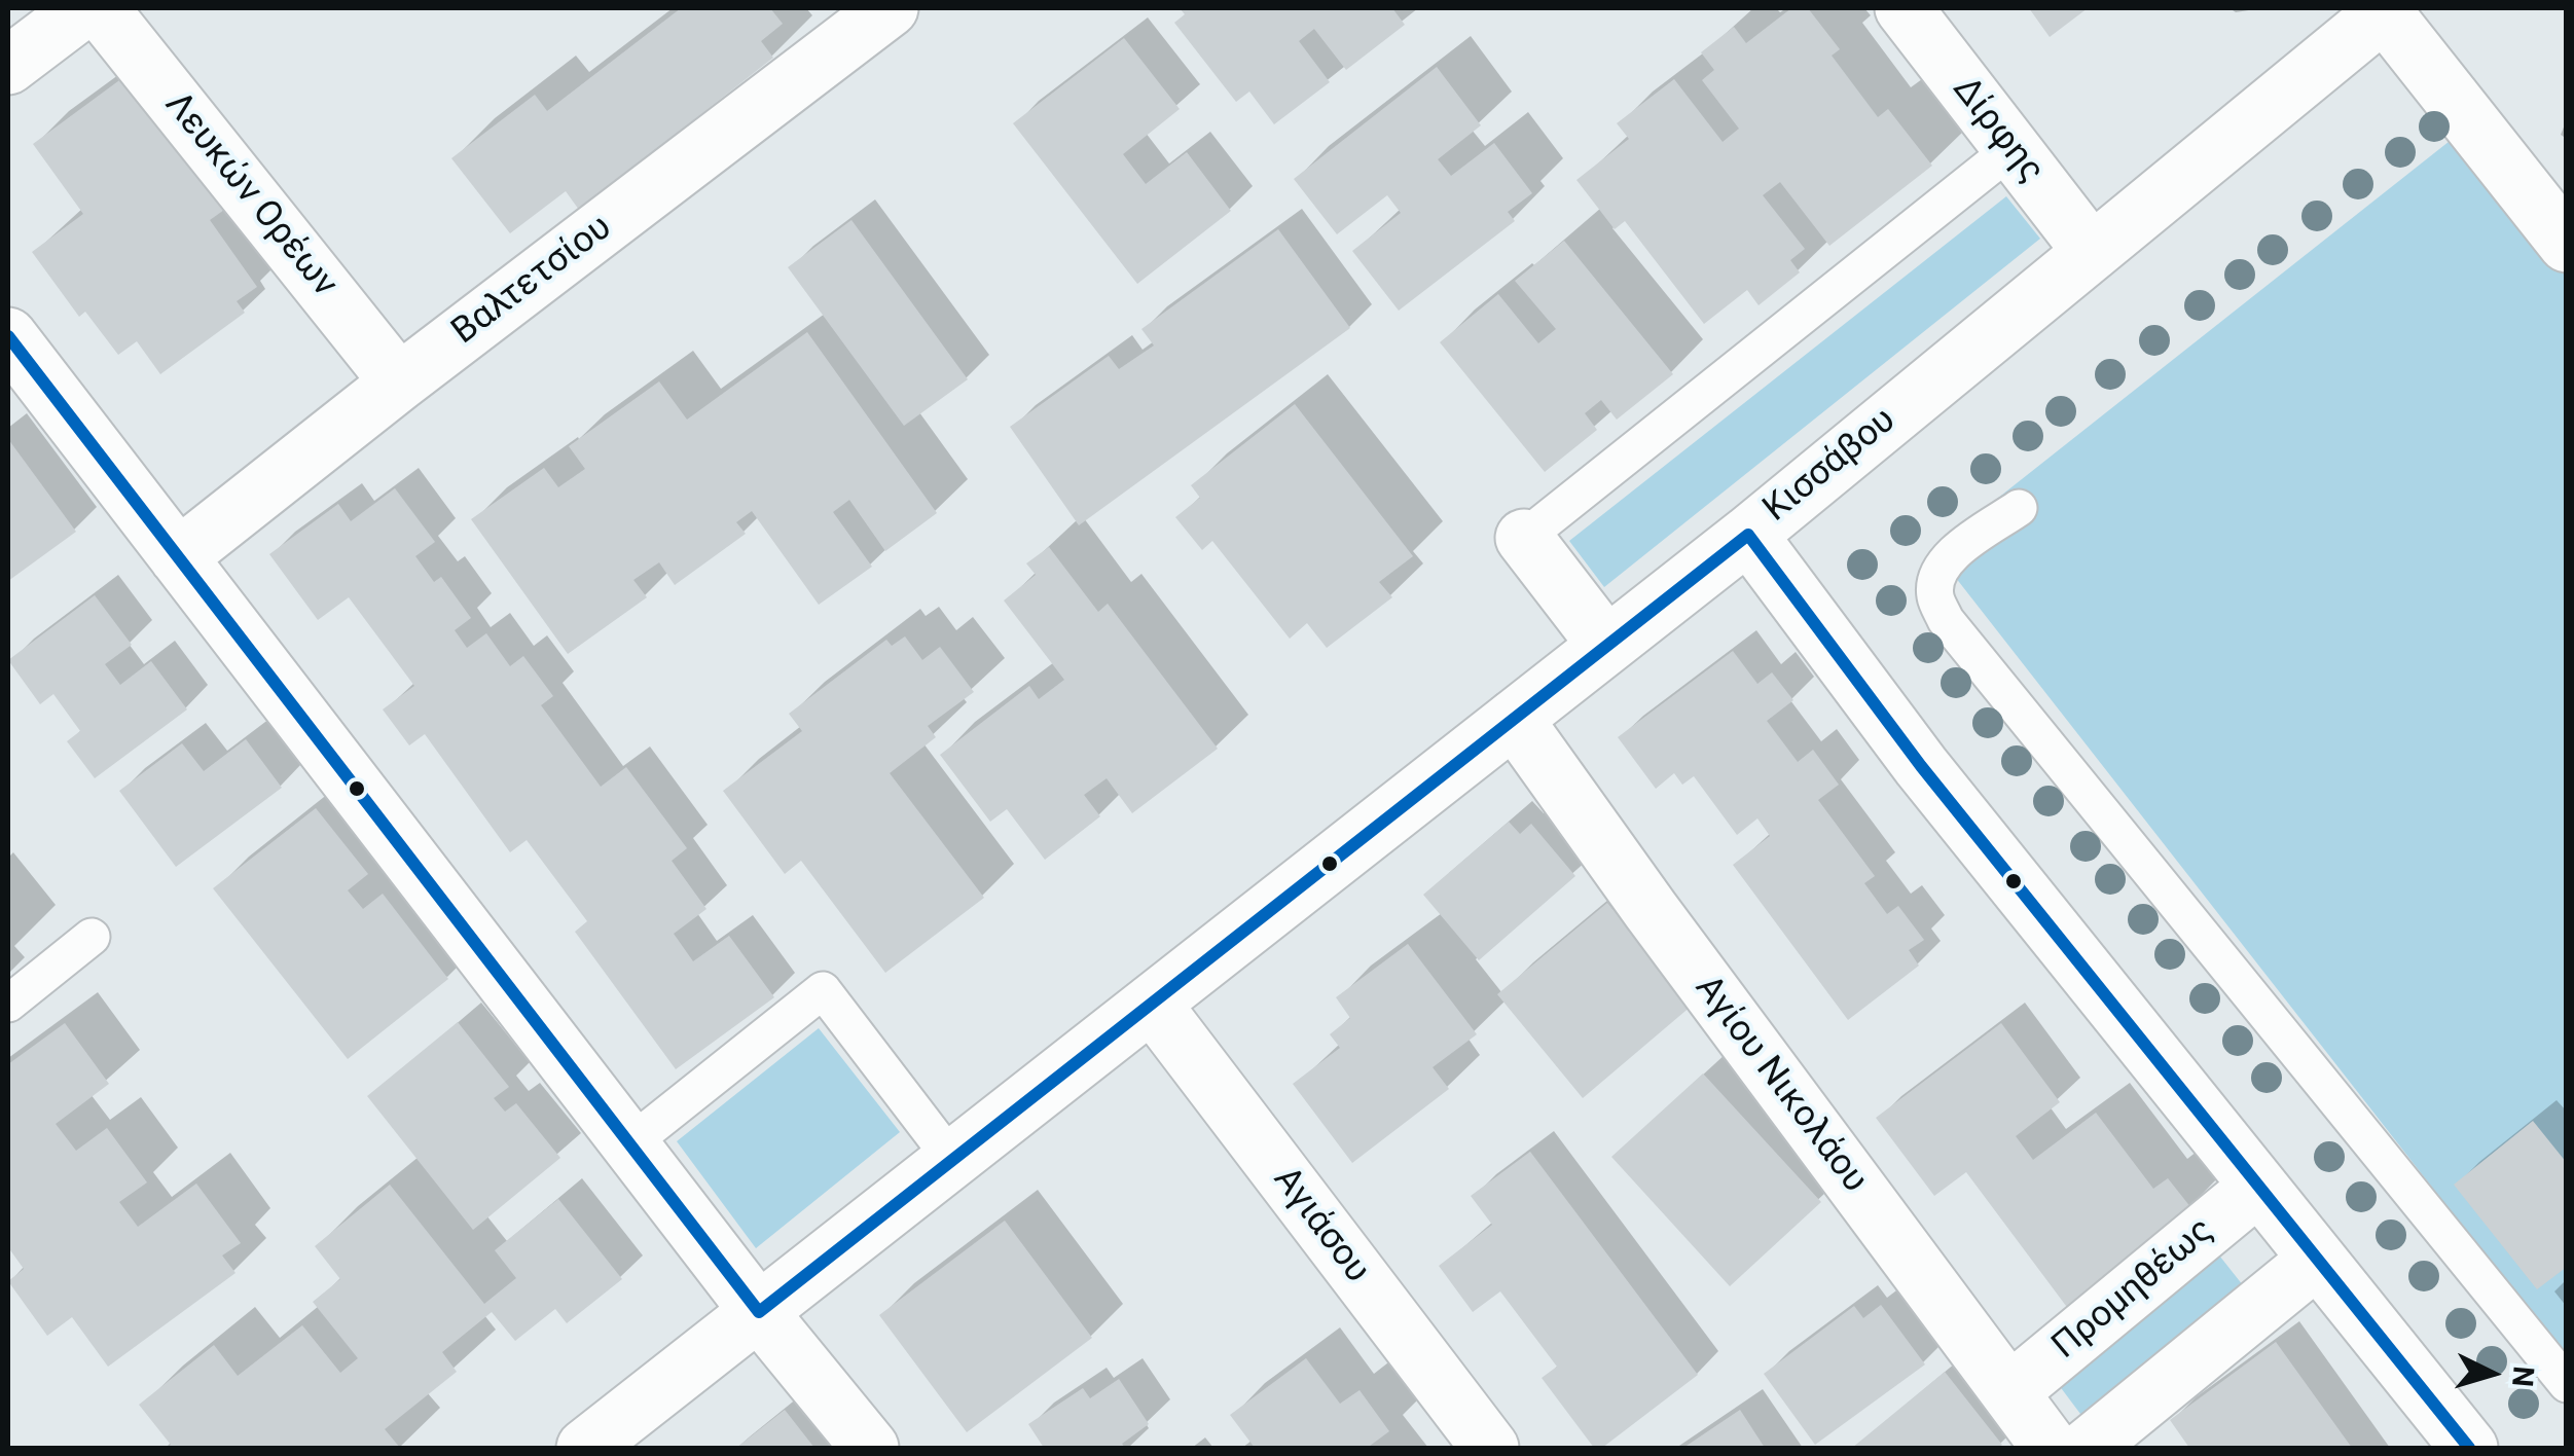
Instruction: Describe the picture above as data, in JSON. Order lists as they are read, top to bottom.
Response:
{
  "streets": {
    "street": [
      "Δίρφης",
      "Λευκών Ορέων",
      "Βαλτετσίου",
      "Κισσάβου",
      "Αγίου Νικολάου",
      "Αγιάσου",
      "Προμηθέως"
    ]
  },
  "crossings": [
    ["Δίρφης", "Κισσάβου"],
    ["Λευκών Ορέων", "Βαλτετσίου"],
    ["Κισσάβου", "Αγίου Νικολάου"],
    ["Κισσάβου", "Αγιάσου"],
    ["Αγίου Νικολάου", "Προμηθέως"]
  ],
  "north": "right"
}
